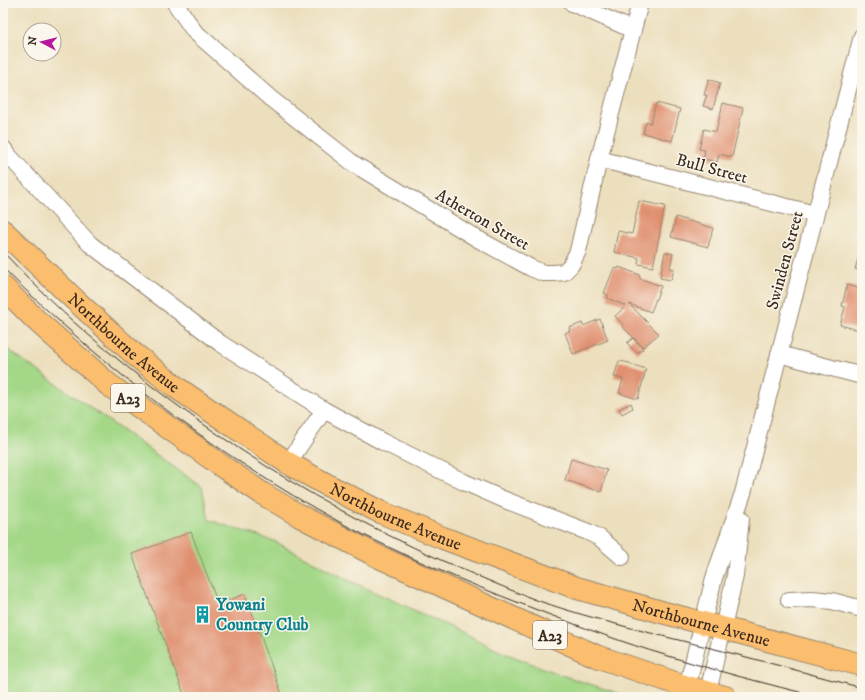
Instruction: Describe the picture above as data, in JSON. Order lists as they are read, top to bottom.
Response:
{
  "streets": {
    "highway": ["Northbourne Avenue", "A23"],
    "street": ["Bull Street", "Atherton Street", "Swinden Street"]
  },
  "crossings": [
    ["Bull Street", "Atherton Street"],
    ["Bull Street", "Swinden Street"],
    ["Swinden Street", "Northbourne Avenue"],
    ["Swinden Street", "A23"]
  ],
  "places": {
    "building": ["Yowani Country Club"]
  },
  "north": "left"
}
